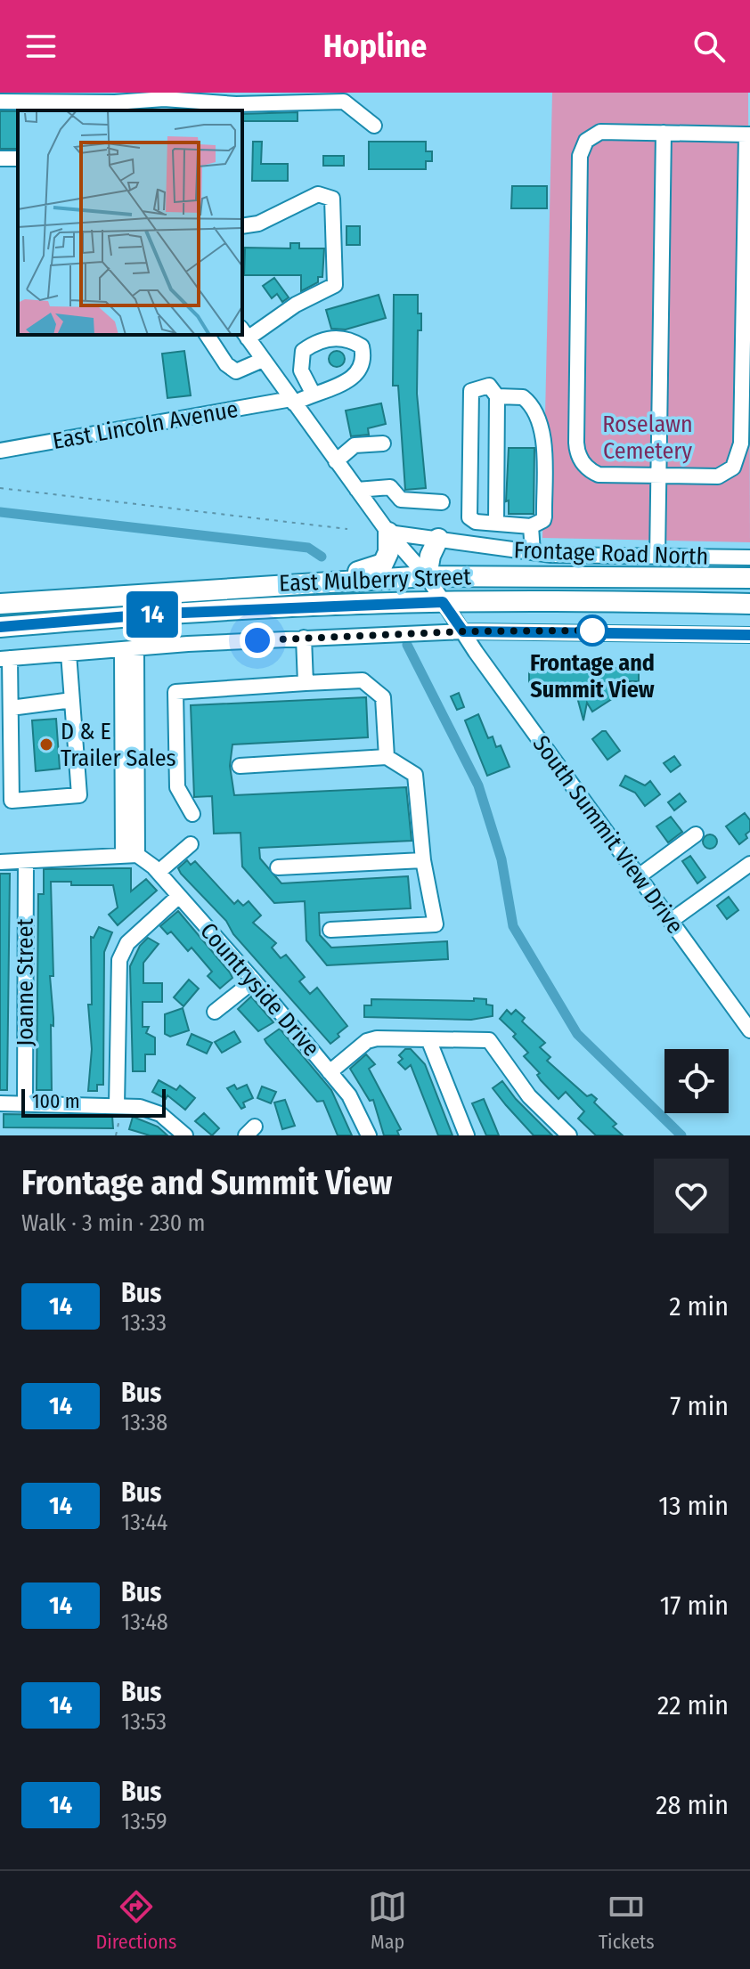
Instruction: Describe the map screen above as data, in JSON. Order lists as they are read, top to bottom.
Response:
{
  "streets": {
    "highway": ["East Mulberry Street"],
    "street": [
      "East Lincoln Avenue",
      "Frontage Road North",
      "South Summit View Drive",
      "Joanne Street",
      "Countryside Drive"
    ]
  },
  "crossings": [
    ["East Lincoln Avenue", "South Summit View Drive"],
    ["Frontage Road North", "South Summit View Drive"],
    ["East Mulberry Street", "South Summit View Drive"]
  ],
  "parks": ["Roselawn Cemetery"],
  "places": ["Frontage and Summit View", "D & E Trailer Sales"],
  "lines": ["bus line 14"],
  "scale_bar": "100 m",
  "page": {
    "header": "Hopline",
    "on_map": "14",
    "scale": "100 m",
    "heading": ["Frontage and Summit View", "Walk · 3 min · 230 m"],
    "list": [
      {
        "mark": "14",
        "name": "Bus",
        "note": "13:33",
        "value": "2 min"
      },
      {
        "mark": "14",
        "name": "Bus",
        "note": "13:38",
        "value": "7 min"
      },
      {
        "mark": "14",
        "name": "Bus",
        "note": "13:44",
        "value": "13 min"
      },
      {
        "mark": "14",
        "name": "Bus",
        "note": "13:48",
        "value": "17 min"
      },
      {
        "mark": "14",
        "name": "Bus",
        "note": "13:53",
        "value": "22 min"
      },
      {
        "mark": "14",
        "name": "Bus",
        "note": "13:59",
        "value": "28 min"
      }
    ],
    "tabs": ["Directions", "Map", "Tickets"]
  }
}
